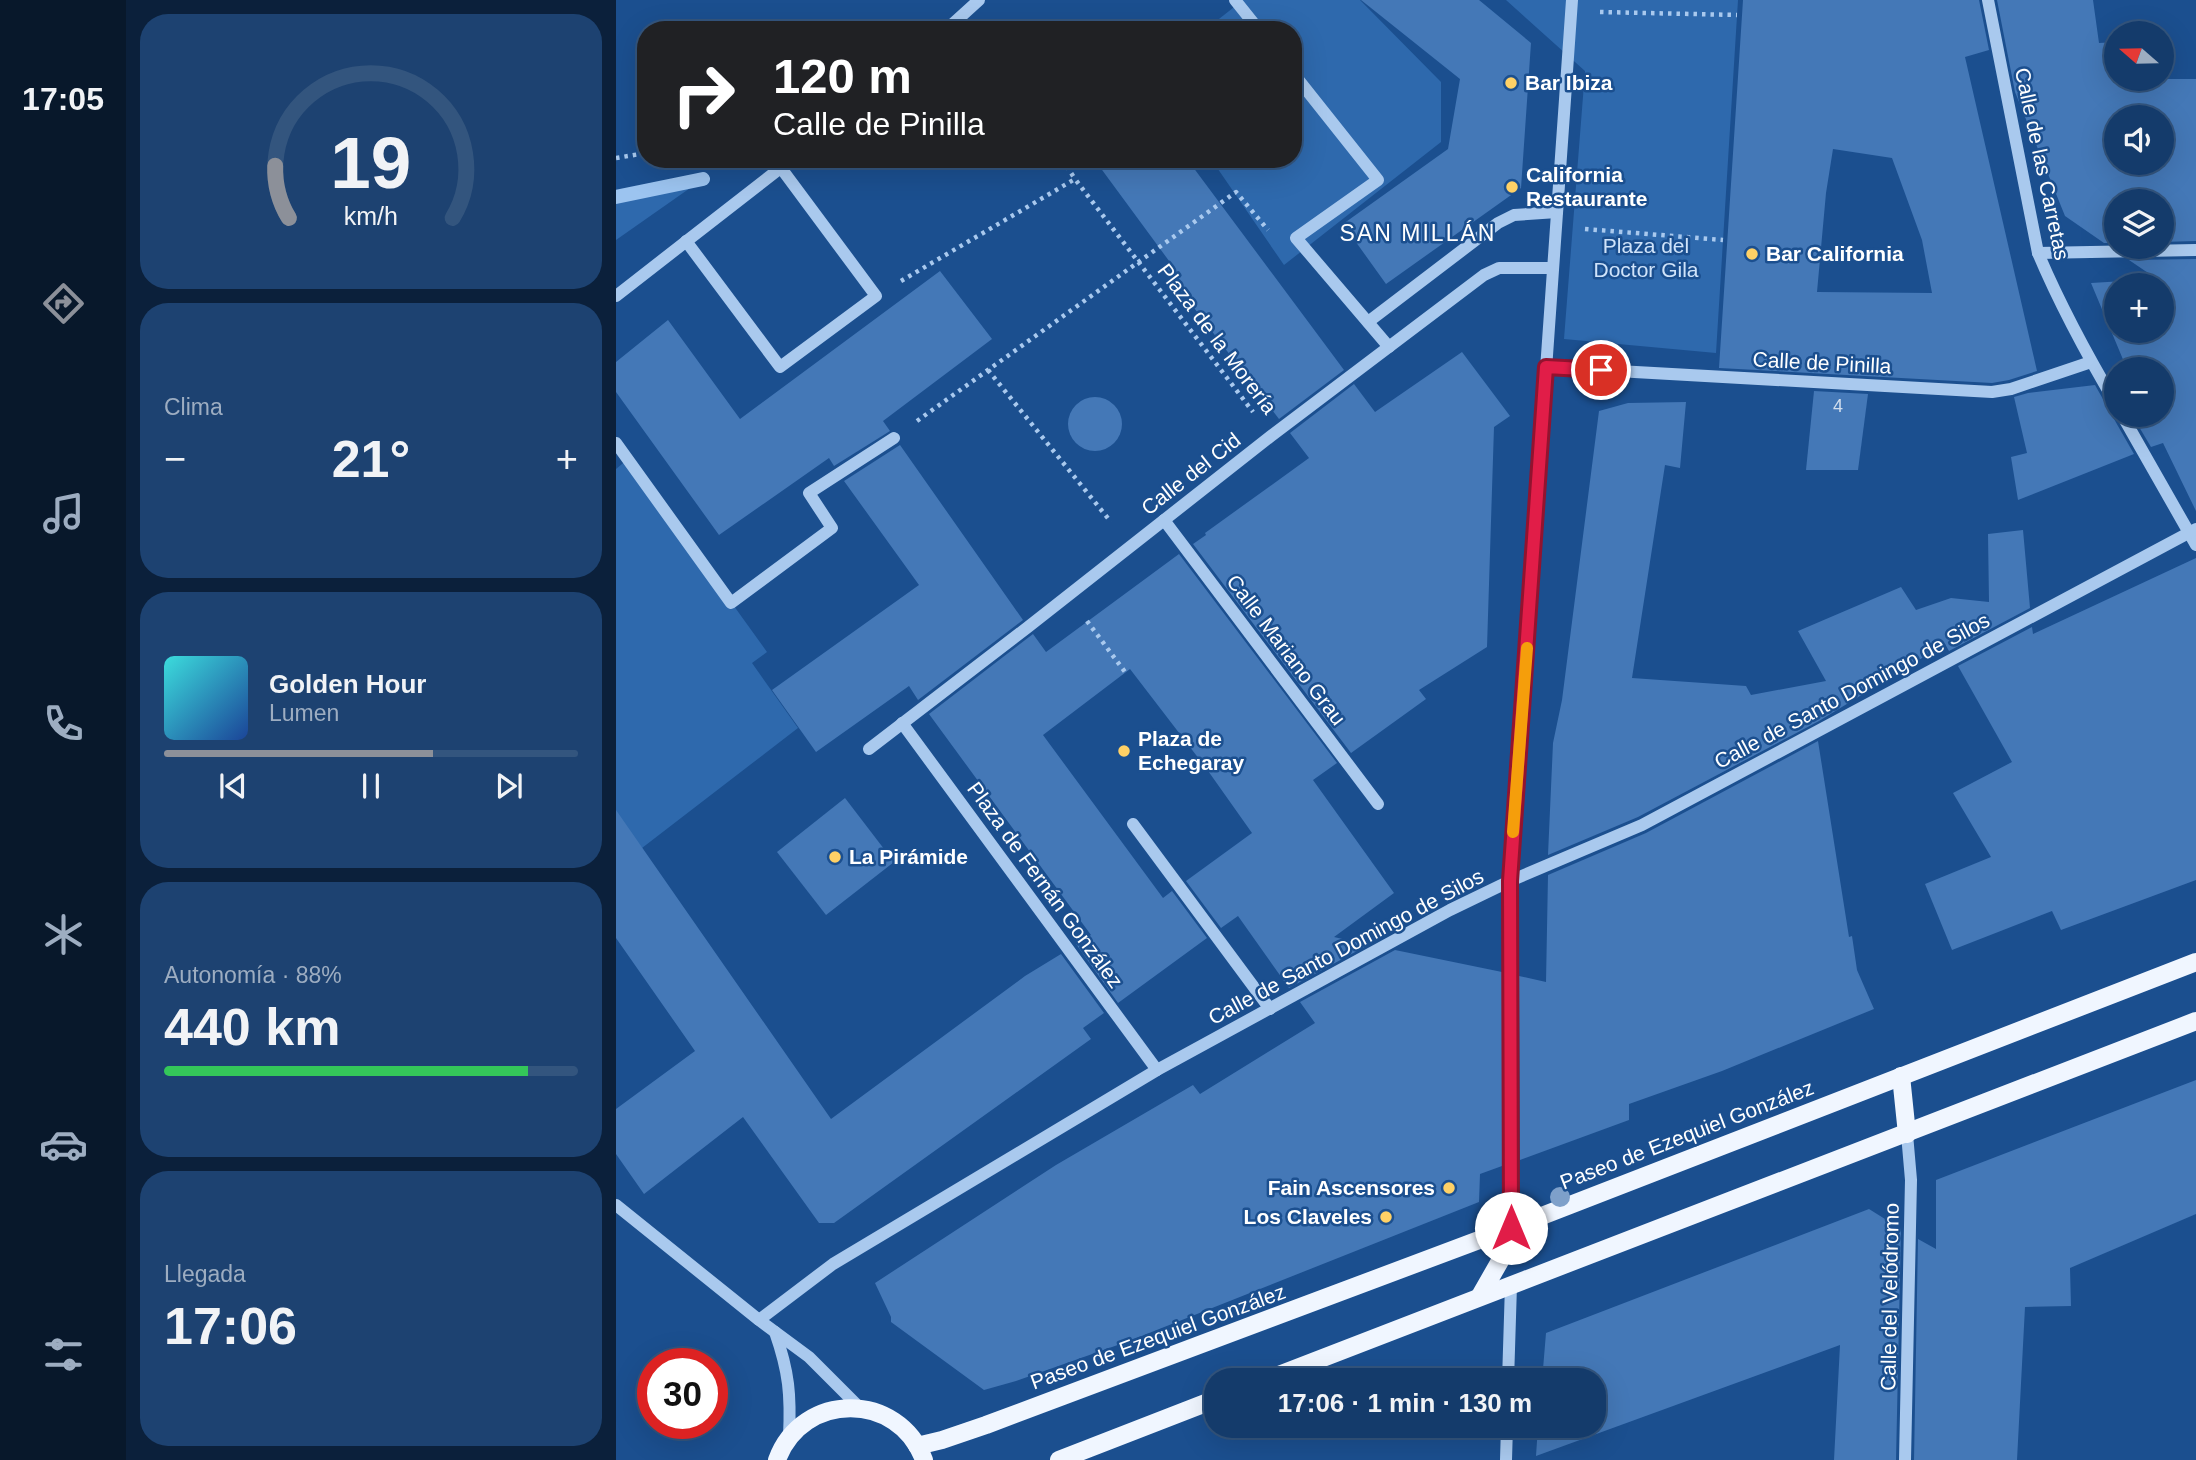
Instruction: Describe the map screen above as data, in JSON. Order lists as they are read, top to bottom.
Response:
{
  "streets": {
    "main road": ["Paseo de Ezequiel González"],
    "street": [
      "Calle de las Carretas",
      "Calle de Pinilla",
      "Calle del Cid",
      "Calle Mariano Grau",
      "Calle de Santo Domingo de Silos",
      "Plaza de Fernán González",
      "Calle del Velódromo"
    ],
    "path": ["Plaza de la Morería"]
  },
  "crossings": [
    ["Calle de las Carretas", "Calle de Pinilla"],
    ["Plaza de la Morería", "Calle del Cid"],
    ["Calle del Cid", "Calle Mariano Grau"],
    ["Calle del Cid", "Plaza de Fernán González"],
    ["Calle de Santo Domingo de Silos", "Plaza de Fernán González"]
  ],
  "districts": ["SAN MILLÁN"],
  "parks": ["Plaza del Doctor Gila"],
  "places": [
    "Bar Ibiza",
    "California Restaurante",
    "Bar California",
    "Plaza de Echegaray",
    "La Pirámide",
    "Fain Ascensores",
    "Los Claveles"
  ],
  "house_numbers": ["4"],
  "north": "left",
  "page": {
    "tabs": "17:05",
    "map_buttons": ["+", "−"],
    "turn": ["120 m", "Calle de Pinilla"],
    "tile": [
      "Clima",
      ["Autonomía · 88%", "440 km"],
      ["Llegada", "17:06"]
    ],
    "heat": ["−", "21°", "+"],
    "song": ["Golden Hour", "Lumen"],
    "limit": "30",
    "trip": "17:06 · 1 min · 130 m",
    "gauge": ["19", "km/h"]
  }
}
